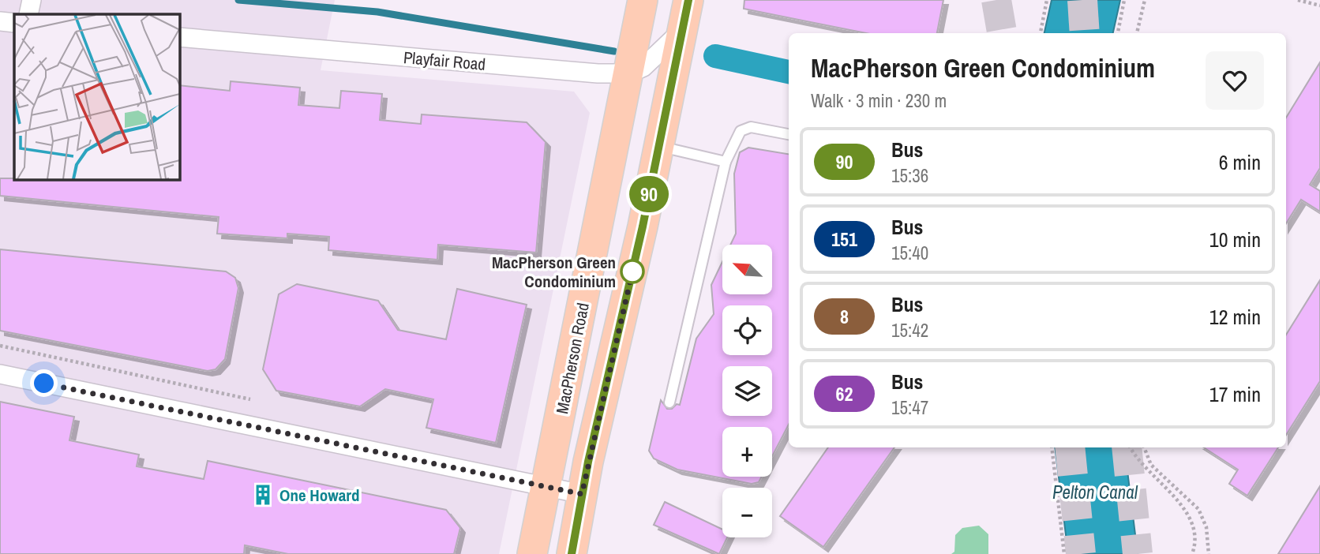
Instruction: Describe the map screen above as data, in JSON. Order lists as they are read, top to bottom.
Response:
{
  "streets": {
    "main road": ["MacPherson Road"],
    "street": ["Playfair Road"]
  },
  "crossings": [
    ["Playfair Road", "MacPherson Road"]
  ],
  "water": ["Pelton Canal"],
  "places": {
    "other": ["MacPherson Green Condominium"],
    "building": ["One Howard"]
  },
  "lines": ["bus line 90"],
  "north": "top left",
  "page": {
    "on_map": "90",
    "heading": ["MacPherson Green Condominium", "Walk · 3 min · 230 m"],
    "list": [
      {
        "mark": "90",
        "name": "Bus",
        "note": "15:36",
        "value": "6 min"
      },
      {
        "mark": "151",
        "name": "Bus",
        "note": "15:40",
        "value": "10 min"
      },
      {
        "mark": "8",
        "name": "Bus",
        "note": "15:42",
        "value": "12 min"
      },
      {
        "mark": "62",
        "name": "Bus",
        "note": "15:47",
        "value": "17 min"
      }
    ],
    "map_buttons": ["+", "−"]
  }
}
